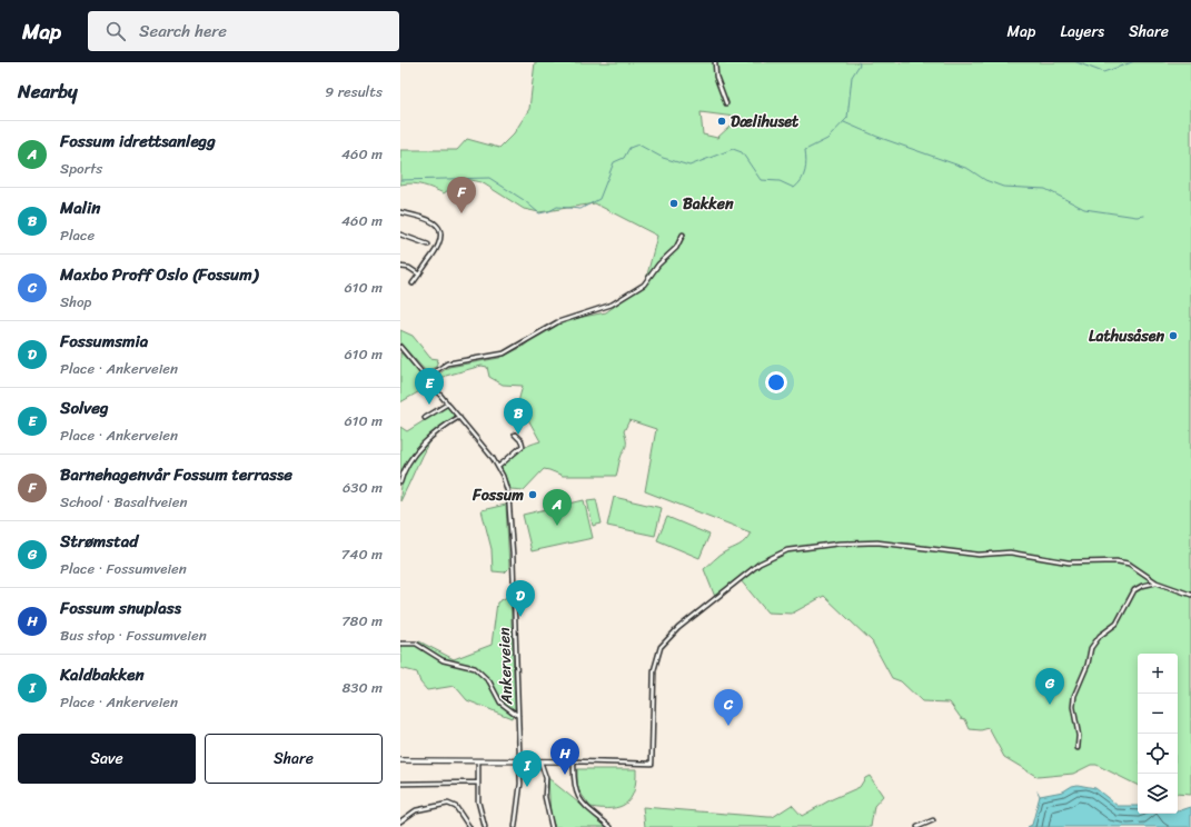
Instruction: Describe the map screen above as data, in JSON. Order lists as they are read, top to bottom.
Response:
{
  "streets": {
    "street": ["Ankerveien"]
  },
  "places": [
    "Dælihuset",
    "Bakken",
    "Lathusåsen",
    "Fossum"
  ],
  "page": {
    "header": "Map",
    "search": "Search here",
    "nav": ["Map", "Layers", "Share"],
    "heading": ["Nearby", "9 results"],
    "list": [
      {
        "mark": "A",
        "name": "Fossum idrettsanlegg",
        "note": "Sports",
        "value": "460 m"
      },
      {
        "mark": "B",
        "name": "Malin",
        "note": "Place",
        "value": "460 m"
      },
      {
        "mark": "C",
        "name": "Maxbo Proff Oslo (Fossum)",
        "note": "Shop",
        "value": "610 m"
      },
      {
        "mark": "D",
        "name": "Fossumsmia",
        "note": "Place · Ankerveien",
        "value": "610 m"
      },
      {
        "mark": "E",
        "name": "Solveg",
        "note": "Place · Ankerveien",
        "value": "610 m"
      },
      {
        "mark": "F",
        "name": "Barnehagenvår Fossum terrasse",
        "note": "School · Basaltveien",
        "value": "630 m"
      },
      {
        "mark": "G",
        "name": "Strømstad",
        "note": "Place · Fossumveien",
        "value": "740 m"
      },
      {
        "mark": "H",
        "name": "Fossum snuplass",
        "note": "Bus stop · Fossumveien",
        "value": "780 m"
      },
      {
        "mark": "I",
        "name": "Kaldbakken",
        "note": "Place · Ankerveien",
        "value": "830 m"
      }
    ],
    "pins": [
      "F",
      "E",
      "B",
      "A",
      "D",
      "G",
      "C",
      "H",
      "I"
    ],
    "map_buttons": ["+", "−"],
    "buttons": ["Save", "Share"]
  }
}
